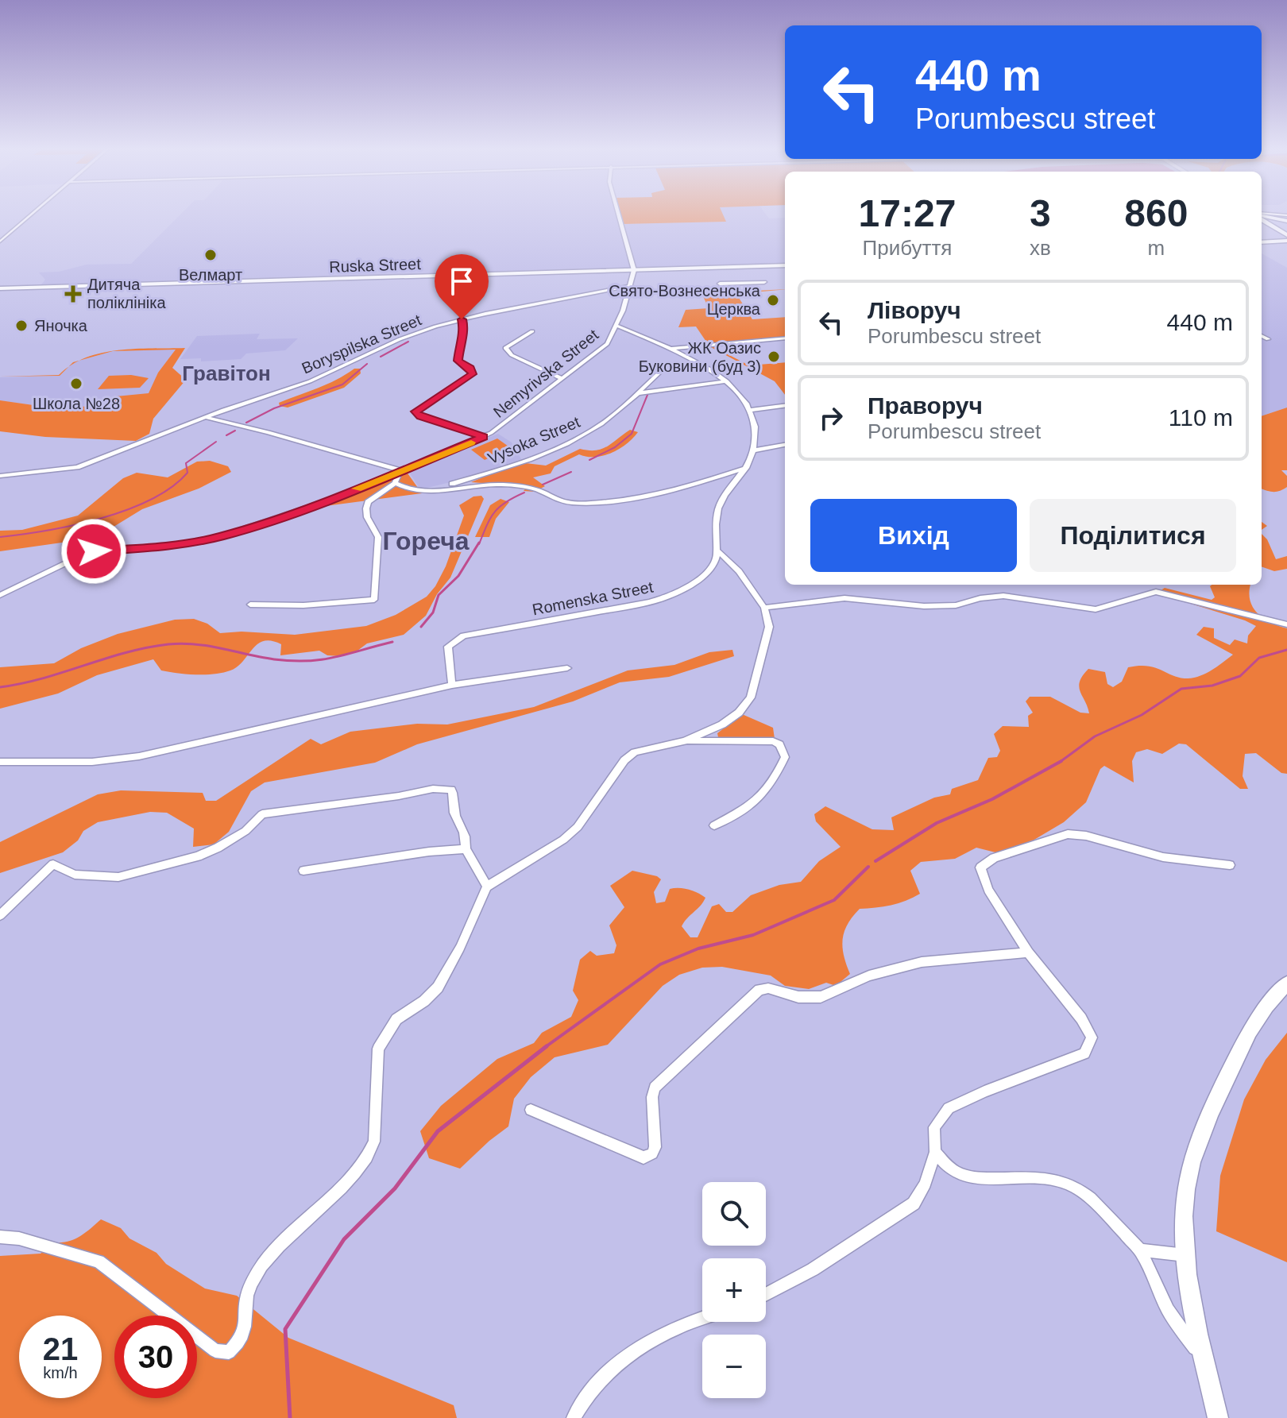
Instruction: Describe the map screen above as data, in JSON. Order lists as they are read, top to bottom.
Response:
{
  "streets": {
    "main road": ["Ruska Street"],
    "street": [
      "Boryspilska Street",
      "Nemyrivska Street",
      "Vysoka Street",
      "Romenska Street"
    ]
  },
  "crossings": [
    ["Ruska Street", "Nemyrivska Street"],
    ["Boryspilska Street", "Nemyrivska Street"]
  ],
  "districts": ["Гравітон", "Гореча"],
  "places": {
    "other": [
      "Велмарт",
      "Свято-Вознесенська Церква",
      "Яночка",
      "ЖК Оазис Буковини (буд 3)",
      "Школа №28"
    ],
    "health": ["Дитяча поліклініка"]
  },
  "page": {
    "turn": ["440 m", "Porumbescu street"],
    "eta": [
      "17:27",
      "Прибуття",
      "3",
      "хв",
      "860",
      "m"
    ],
    "list": [
      {
        "name": "Ліворуч",
        "note": "Porumbescu street",
        "value": "440 m"
      },
      {
        "name": "Праворуч",
        "note": "Porumbescu street",
        "value": "110 m"
      }
    ],
    "buttons": ["Вихід", "Поділитися"],
    "map_buttons": ["+", "−"],
    "speed": "21 km/h",
    "limit": "30"
  }
}
